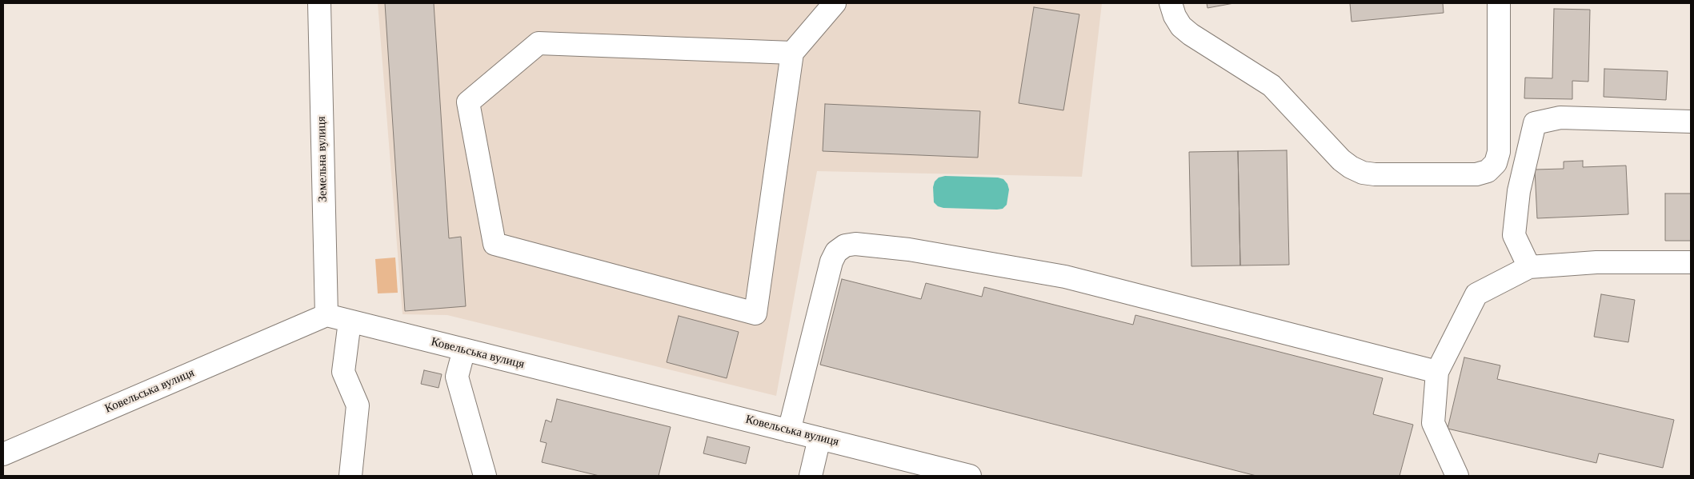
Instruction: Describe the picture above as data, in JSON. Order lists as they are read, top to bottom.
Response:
{
  "streets": {
    "street": ["Земельна вулиця", "Ковельська вулиця"]
  },
  "crossings": [
    ["Земельна вулиця", "Ковельська вулиця"]
  ]
}
